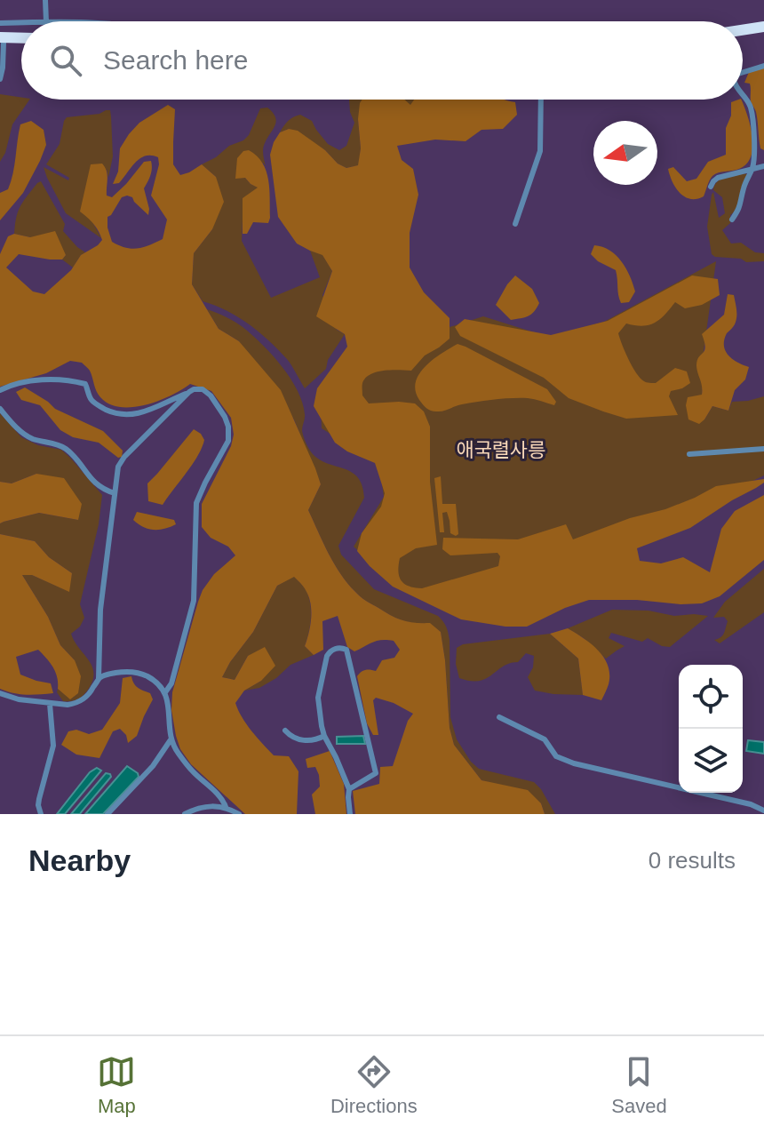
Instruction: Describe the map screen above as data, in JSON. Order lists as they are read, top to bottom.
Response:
{
  "parks": ["애국렬사릉"],
  "north": "left",
  "page": {
    "search": "Search here",
    "heading": ["Nearby", "0 results"],
    "nav": ["Map", "Directions", "Saved"]
  }
}
